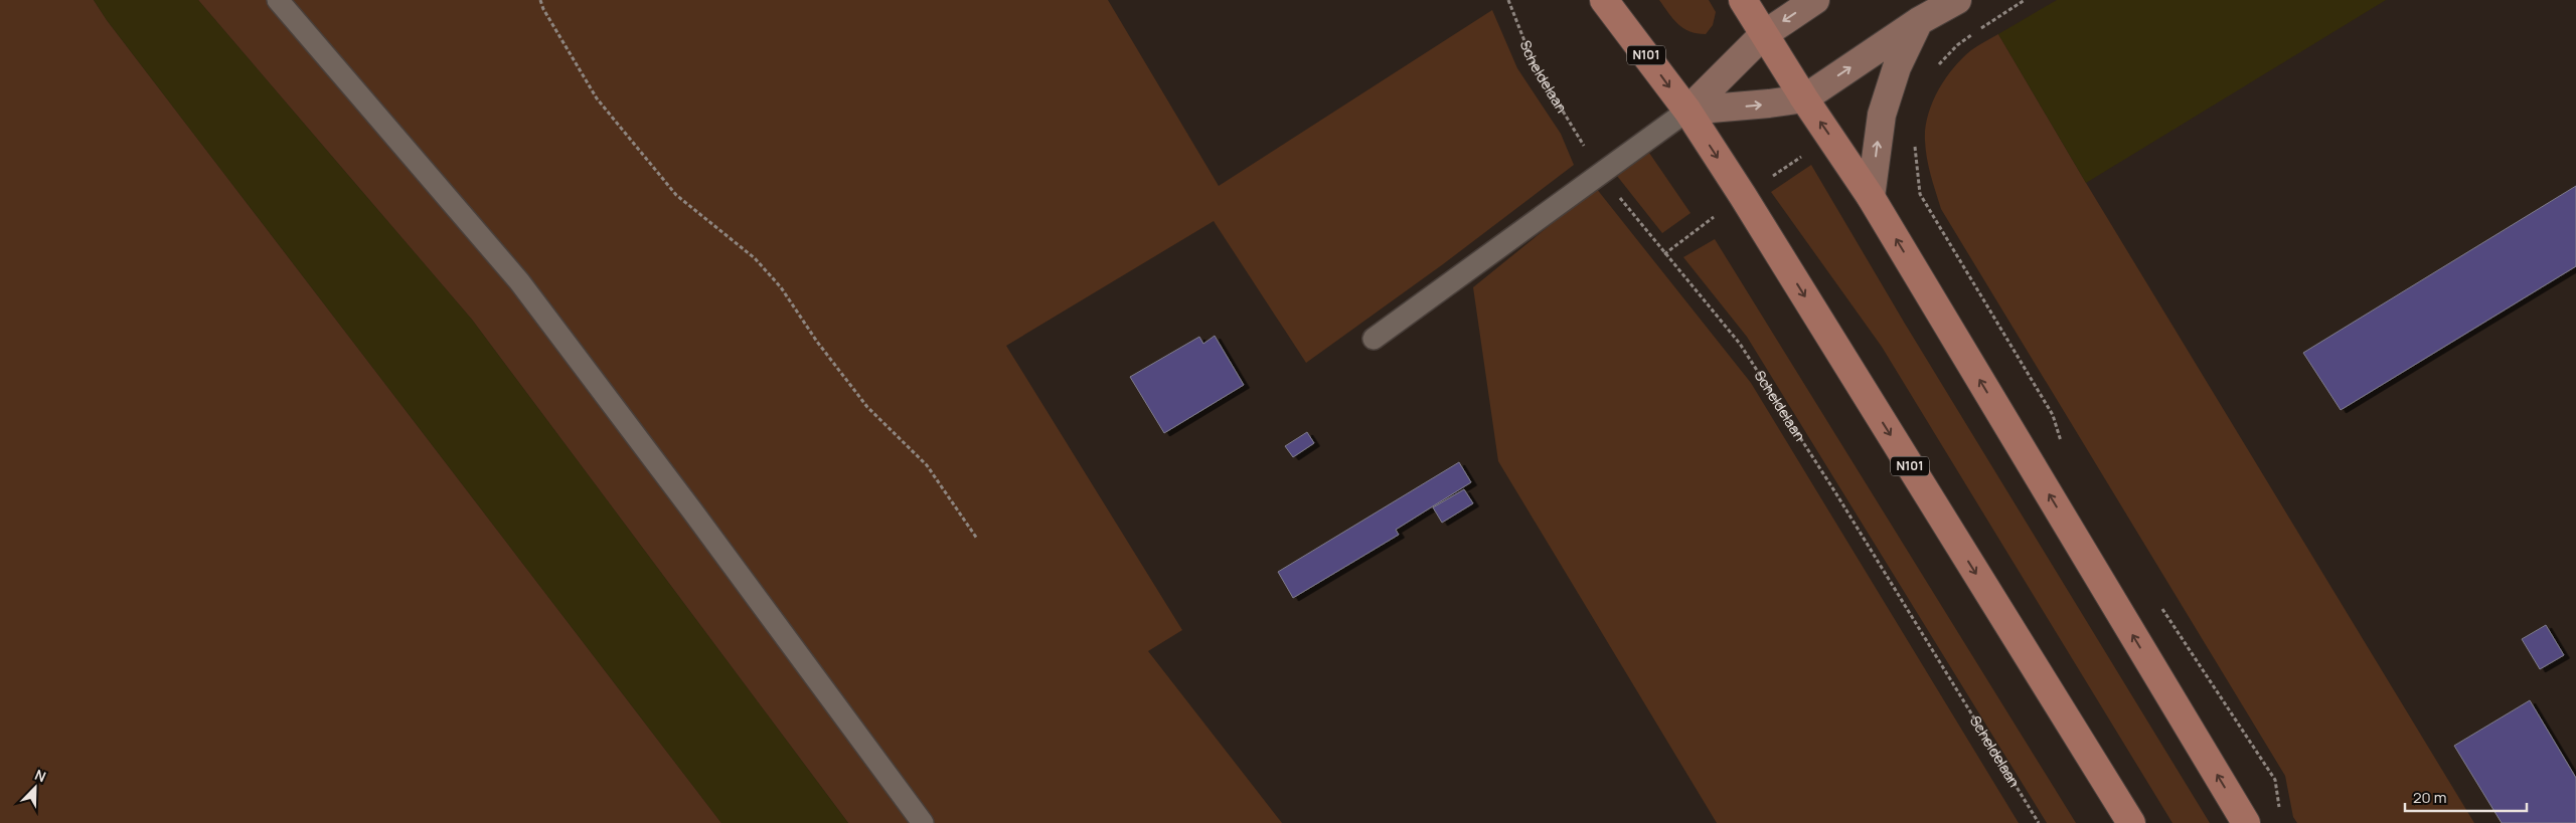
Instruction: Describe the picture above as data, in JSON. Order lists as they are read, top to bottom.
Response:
{
  "streets": {
    "main road": ["N101"],
    "path": ["Scheldelaan"]
  },
  "scale_bar": "20 m",
  "north": "top right"
}
